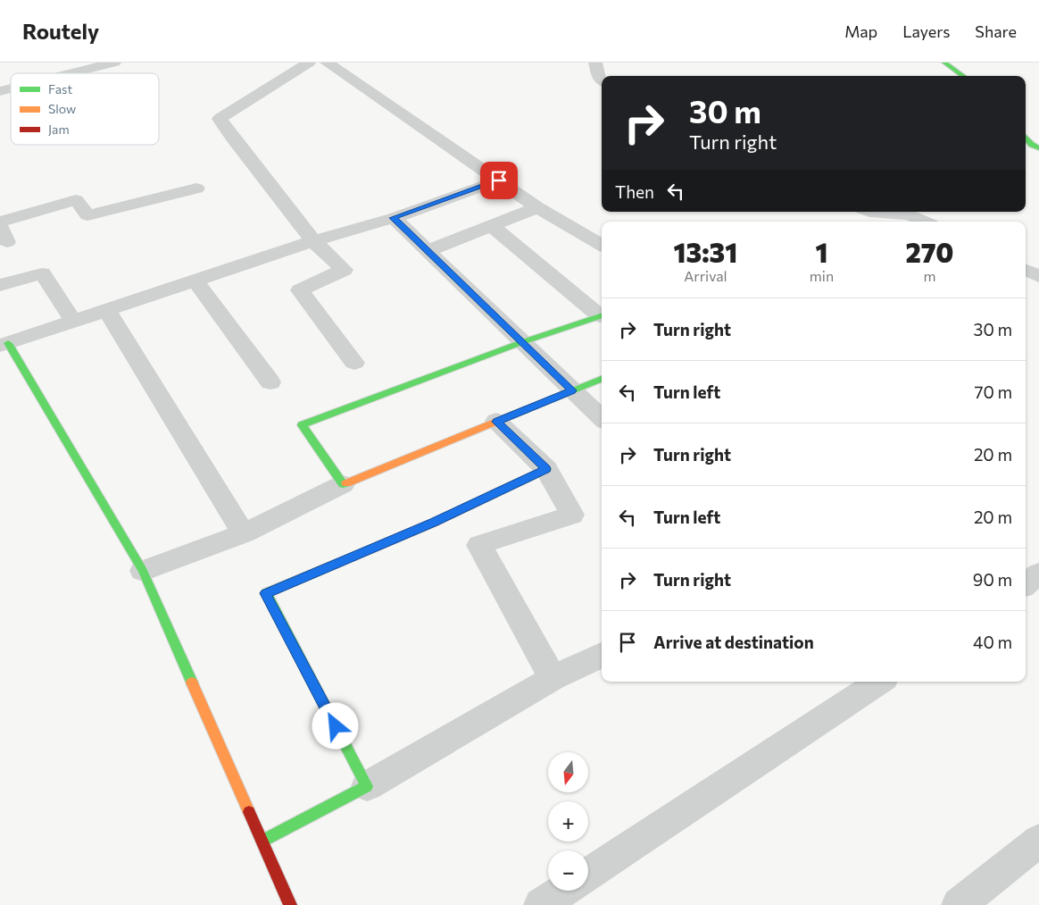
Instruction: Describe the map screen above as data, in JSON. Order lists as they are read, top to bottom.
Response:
{
  "legend": ["Fast", "Slow", "Jam"],
  "north": "bottom",
  "page": {
    "header": "Routely",
    "nav": ["Map", "Layers", "Share"],
    "turn": ["30 m", "Turn right"],
    "then": "Then",
    "eta": [
      "13:31",
      "Arrival",
      "1",
      "min",
      "270",
      "m"
    ],
    "list": [
      {
        "name": "Turn right",
        "value": "30 m"
      },
      {
        "name": "Turn left",
        "value": "70 m"
      },
      {
        "name": "Turn right",
        "value": "20 m"
      },
      {
        "name": "Turn left",
        "value": "20 m"
      },
      {
        "name": "Turn right",
        "value": "90 m"
      },
      {
        "name": "Arrive at destination",
        "value": "40 m"
      }
    ],
    "map_buttons": ["+", "−"]
  }
}
